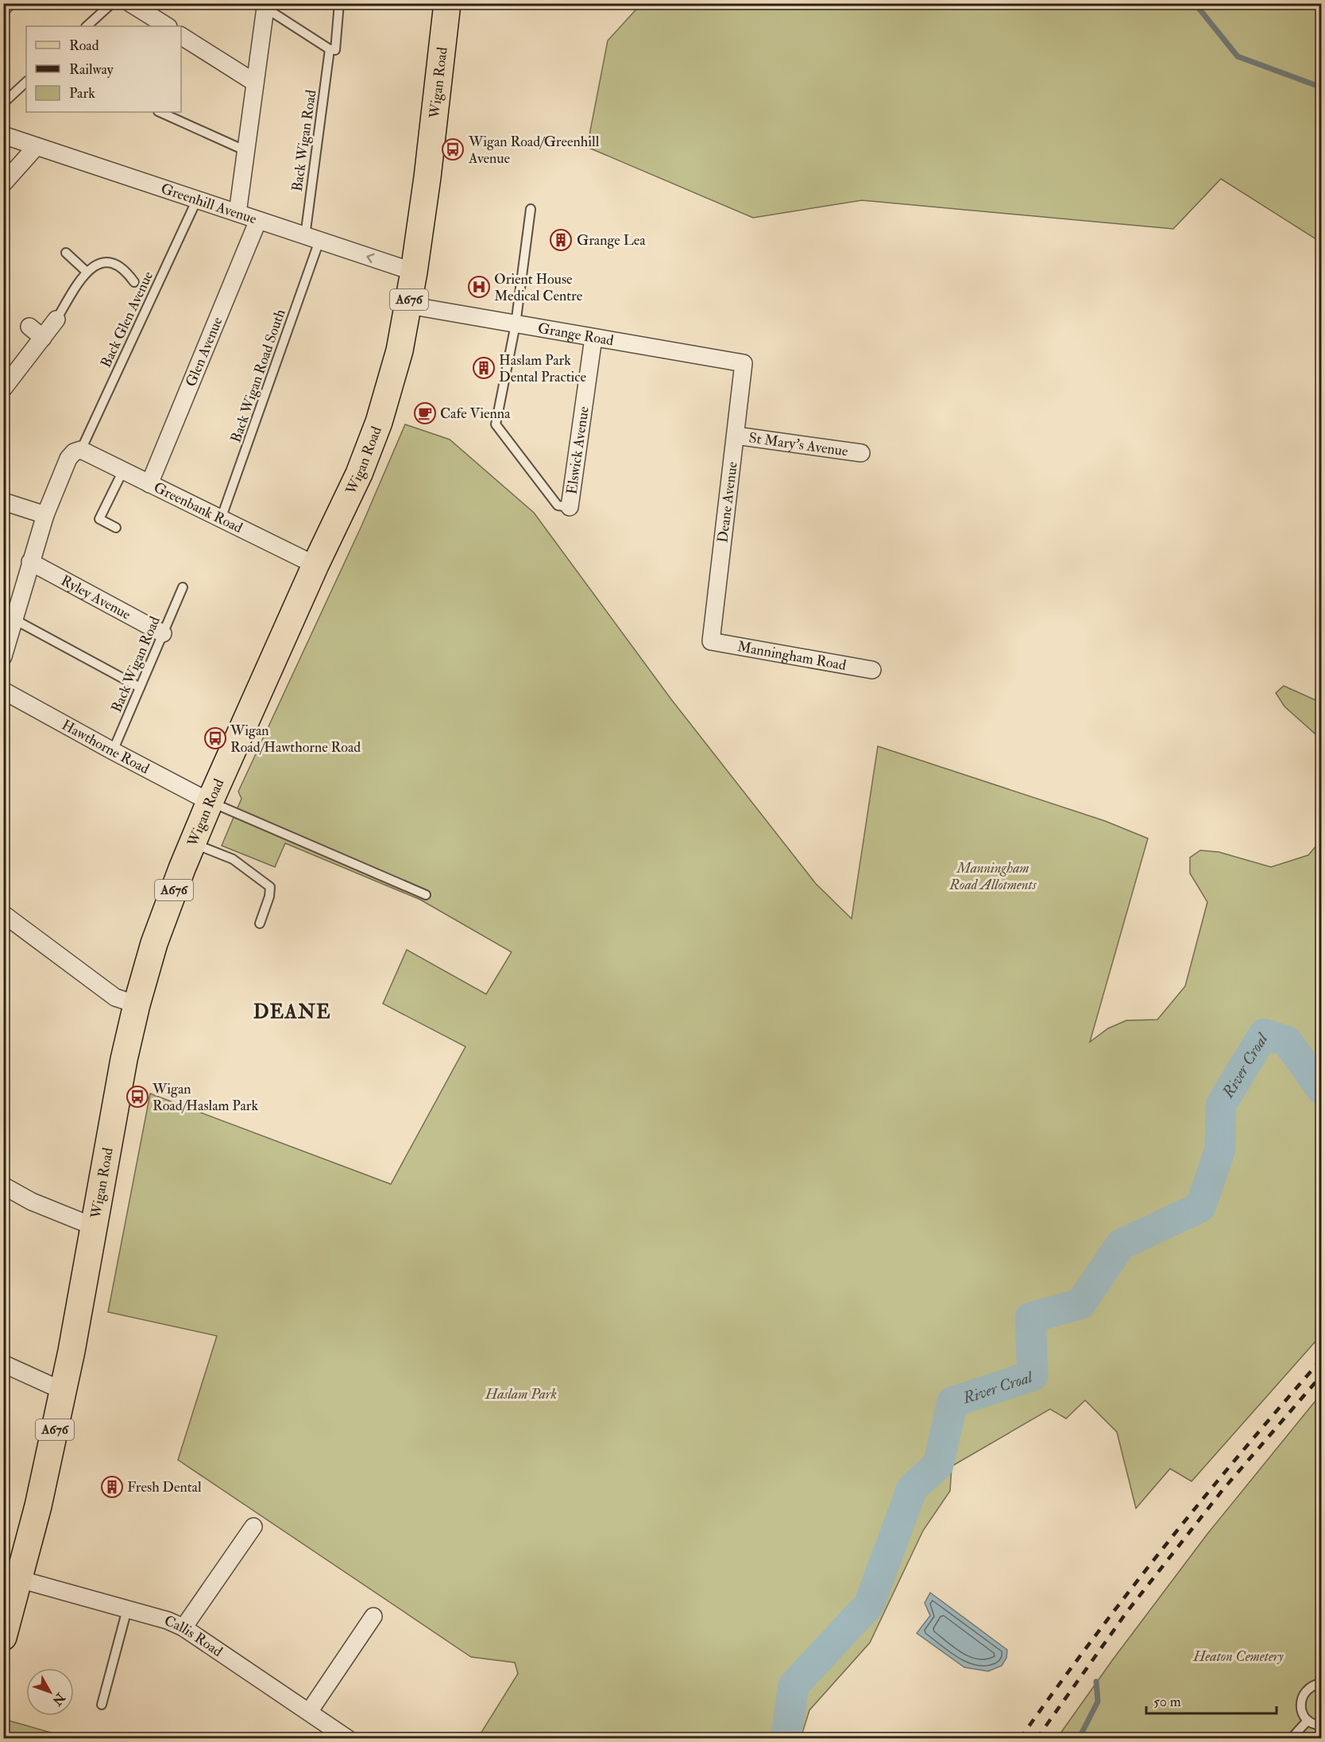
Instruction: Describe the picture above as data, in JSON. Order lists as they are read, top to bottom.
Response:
{
  "streets": {
    "main road": ["Wigan Road", "A676"],
    "street": [
      "Greenhill Avenue",
      "Grange Road",
      "Glen Avenue",
      "St Mary's Avenue",
      "Elswick Avenue",
      "Deane Avenue",
      "Greenbank Road",
      "Ryley Avenue",
      "Manningham Road",
      "Hawthorne Road",
      "Callis Road"
    ],
    "lane": ["Back Wigan Road", "Back Glen Avenue", "Back Wigan Road South"]
  },
  "crossings": [
    ["Wigan Road", "Greenhill Avenue"],
    ["Wigan Road", "Grange Road"],
    ["Wigan Road", "Greenbank Road"],
    ["Wigan Road", "Hawthorne Road"],
    ["Wigan Road", "Callis Road"],
    ["Back Wigan Road", "Greenhill Avenue"],
    ["Back Wigan Road", "Back Wigan Road South"],
    ["Back Wigan Road", "Ryley Avenue"],
    ["Back Wigan Road", "Hawthorne Road"],
    ["Greenhill Avenue", "Back Glen Avenue"],
    ["Greenhill Avenue", "Glen Avenue"],
    ["Greenhill Avenue", "Back Wigan Road South"],
    ["Back Glen Avenue", "Greenbank Road"],
    ["Grange Road", "Elswick Avenue"],
    ["Grange Road", "Deane Avenue"],
    ["Glen Avenue", "Greenbank Road"],
    ["Back Wigan Road South", "Greenbank Road"],
    ["St Mary's Avenue", "Deane Avenue"],
    ["Deane Avenue", "Manningham Road"]
  ],
  "districts": ["DEANE"],
  "water": ["River Croal"],
  "parks": ["Manningham Road Allotments", "Haslam Park", "Heaton Cemetery"],
  "places": {
    "bus stop": ["Wigan Road/Greenhill Avenue", "Wigan Road/Hawthorne Road", "Wigan Road/Haslam Park"],
    "building": ["Grange Lea", "Haslam Park Dental Practice", "Fresh Dental"],
    "hospital": ["Orient House Medical Centre"],
    "cafe": ["Cafe Vienna"]
  },
  "legend": ["Road", "Railway", "Park"],
  "scale_bar": "50 m",
  "north": "bottom right"
}
